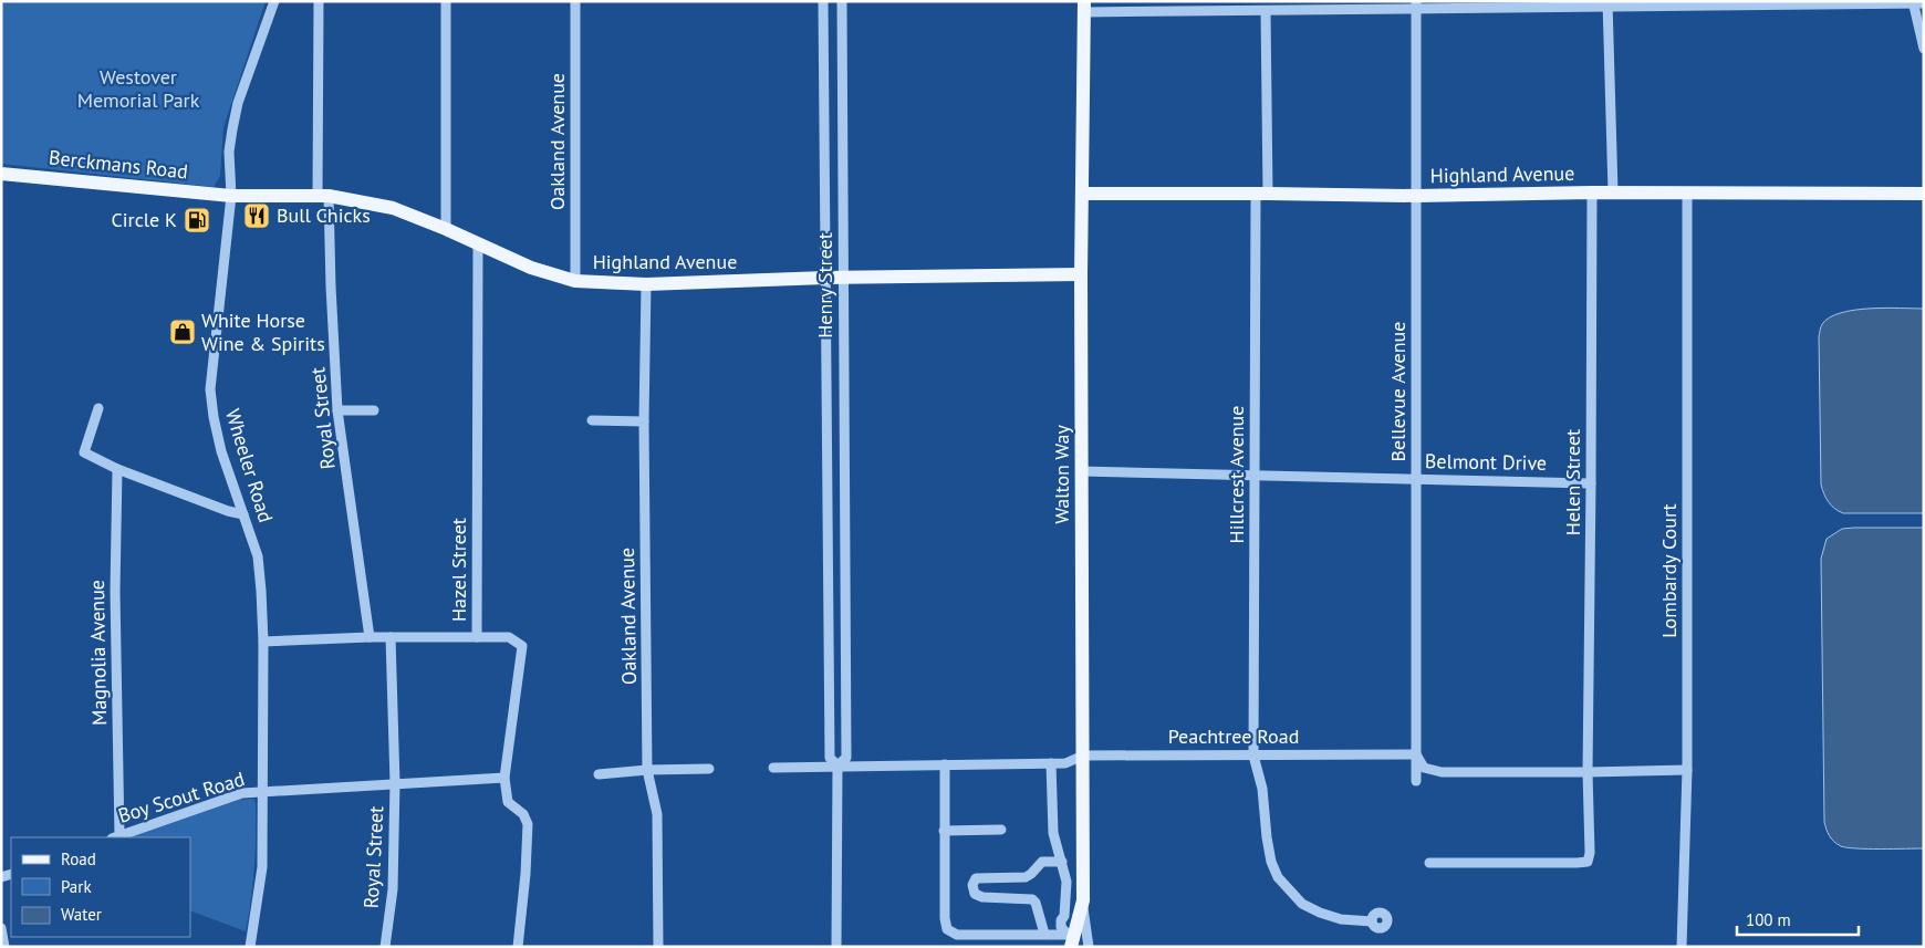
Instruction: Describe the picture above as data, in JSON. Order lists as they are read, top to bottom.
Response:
{
  "streets": {
    "main road": ["Berckmans Road", "Highland Avenue", "Walton Way"],
    "street": [
      "Oakland Avenue",
      "Henry Street",
      "Bellevue Avenue",
      "Royal Street",
      "Belmont Drive",
      "Wheeler Road",
      "Hillcrest Avenue",
      "Helen Street",
      "Hazel Street",
      "Lombardy Court",
      "Magnolia Avenue",
      "Peachtree Road",
      "Boy Scout Road"
    ]
  },
  "crossings": [
    ["Oakland Avenue", "Highland Avenue"],
    ["Berckmans Road", "Highland Avenue"],
    ["Berckmans Road", "Wheeler Road"],
    ["Highland Avenue", "Henry Street"],
    ["Highland Avenue", "Bellevue Avenue"],
    ["Highland Avenue", "Royal Street"],
    ["Highland Avenue", "Wheeler Road"],
    ["Highland Avenue", "Walton Way"],
    ["Highland Avenue", "Hillcrest Avenue"],
    ["Highland Avenue", "Helen Street"],
    ["Highland Avenue", "Hazel Street"],
    ["Highland Avenue", "Lombardy Court"],
    ["Henry Street", "Peachtree Road"],
    ["Bellevue Avenue", "Belmont Drive"],
    ["Bellevue Avenue", "Peachtree Road"],
    ["Belmont Drive", "Walton Way"],
    ["Belmont Drive", "Hillcrest Avenue"],
    ["Belmont Drive", "Helen Street"],
    ["Wheeler Road", "Boy Scout Road"],
    ["Walton Way", "Peachtree Road"],
    ["Hillcrest Avenue", "Peachtree Road"],
    ["Magnolia Avenue", "Boy Scout Road"]
  ],
  "parks": ["Westover Memorial Park"],
  "places": {
    "restaurant": ["Bull Chicks"],
    "fuel station": ["Circle K"],
    "shop": ["White Horse Wine & Spirits"]
  },
  "legend": ["Road", "Park", "Water"],
  "scale_bar": "100 m"
}
